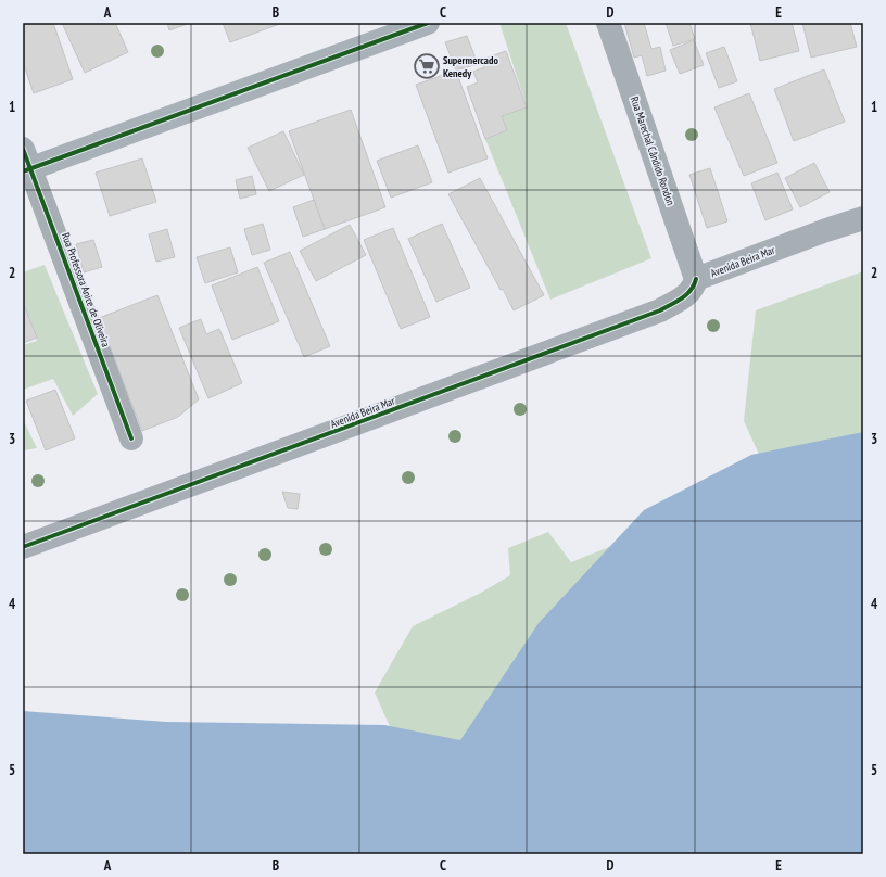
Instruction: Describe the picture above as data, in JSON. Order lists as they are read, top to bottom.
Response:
{
  "streets": {
    "street": ["Rua Marechal Cândido Rondon", "Avenida Beira Mar", "Rua Professora Anice de Oliveira"]
  },
  "crossings": [
    ["Rua Marechal Cândido Rondon", "Avenida Beira Mar"]
  ],
  "places": {
    "supermarket": ["Supermercado Kenedy"]
  },
  "grid": {
    "columns": [
      "A",
      "B",
      "C",
      "D",
      "E"
    ],
    "rows": [
      "1",
      "2",
      "3",
      "4",
      "5"
    ]
  }
}
